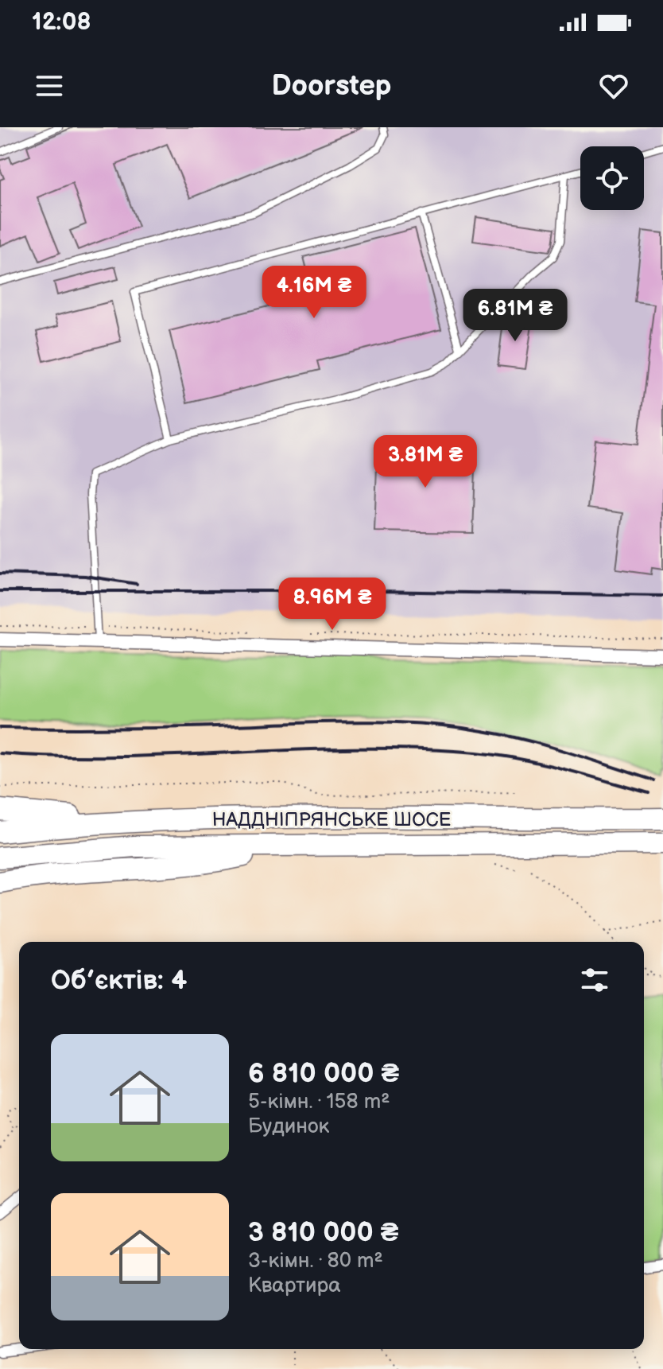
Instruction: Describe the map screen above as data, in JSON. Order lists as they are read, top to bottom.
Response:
{
  "streets": {
    "main road": ["НАДДНІПРЯНСЬКЕ ШОСЕ"]
  },
  "page": {
    "status": "12:08",
    "header": "Doorstep",
    "price": [
      "4.16M ₴",
      "6.81M ₴",
      "3.81M ₴",
      "8.96M ₴"
    ],
    "heading": "Об’єктів: 4",
    "list": [
      {
        "name": "6 810 000 ₴",
        "note": "5-кімн. · 158 m² · Будинок"
      },
      {
        "name": "3 810 000 ₴",
        "note": "3-кімн. · 80 m² · Квартира"
      }
    ]
  }
}
